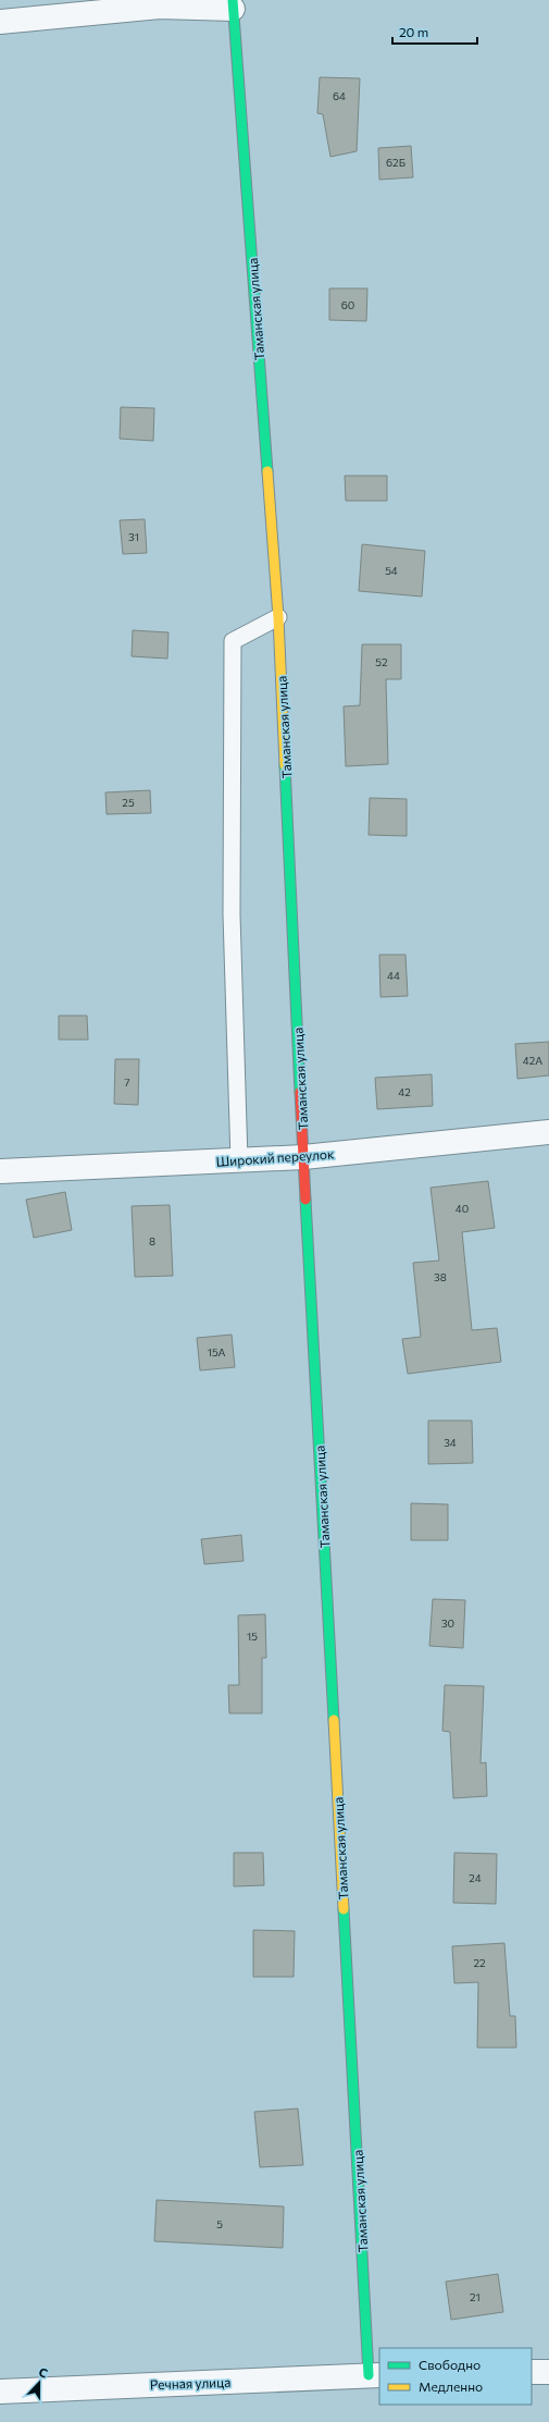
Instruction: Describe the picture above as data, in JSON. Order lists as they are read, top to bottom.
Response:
{
  "streets": {
    "street": ["Таманская улица", "Широкий переулок", "Речная улица"]
  },
  "crossings": [
    ["Таманская улица", "Широкий переулок"],
    ["Таманская улица", "Речная улица"]
  ],
  "house_numbers": [
    "64",
    "62Б",
    "60",
    "31",
    "54",
    "52",
    "25",
    "44",
    "42А",
    "7",
    "42",
    "40",
    "8",
    "38",
    "15А",
    "34",
    "30",
    "15",
    "24",
    "22",
    "5",
    "21"
  ],
  "legend": ["Свободно", "Медленно"],
  "scale_bar": "20 m",
  "north": "top"
}
